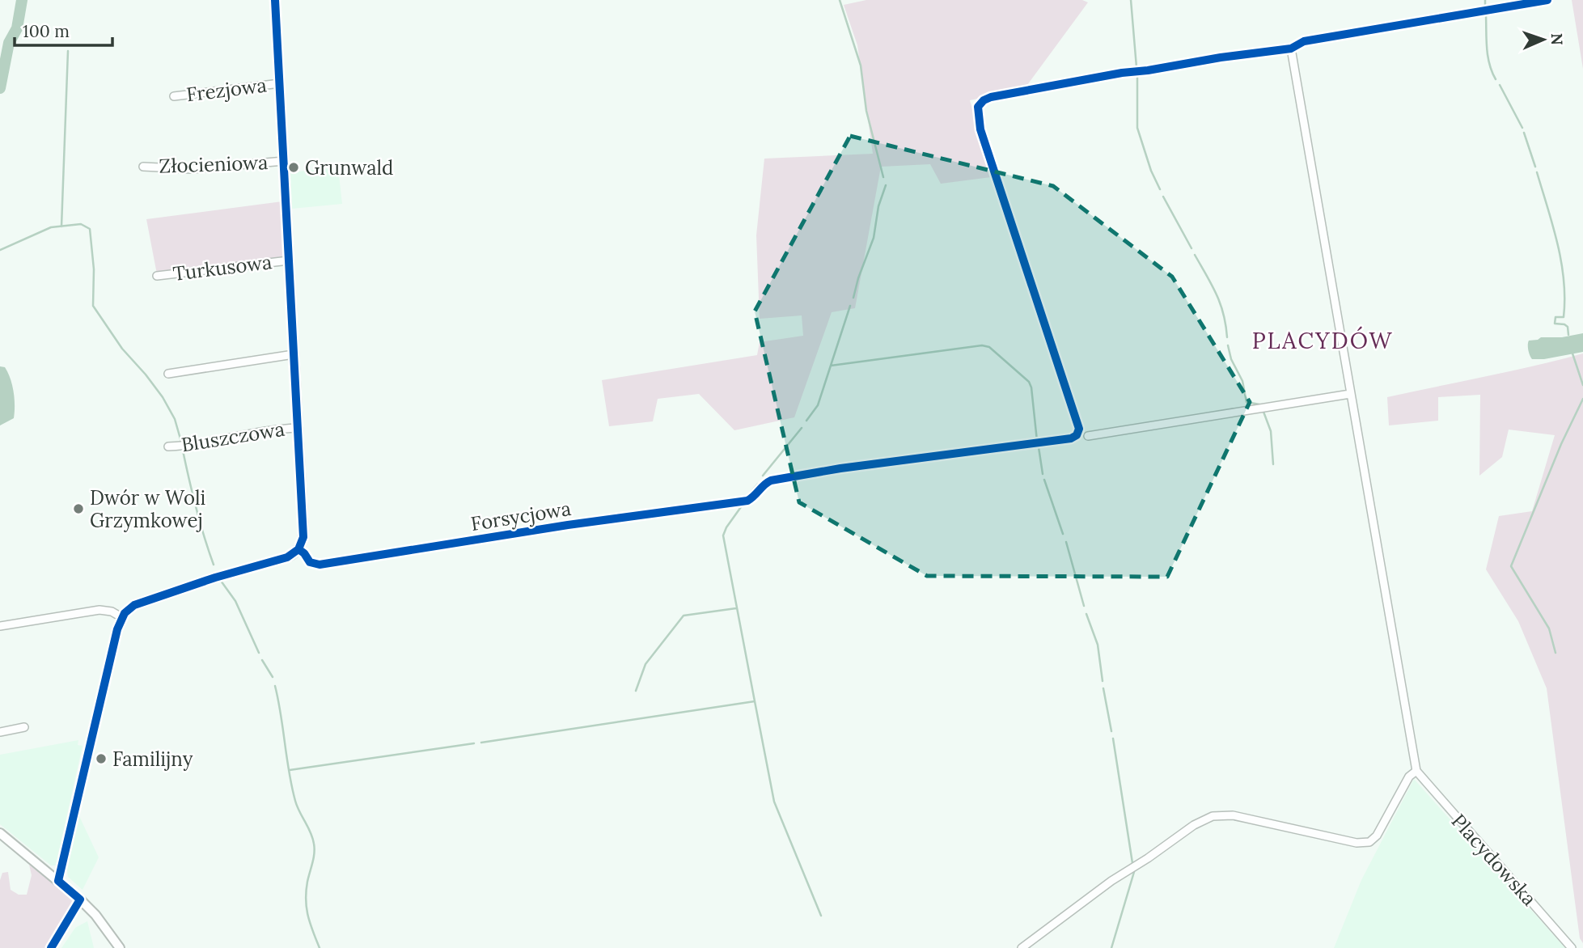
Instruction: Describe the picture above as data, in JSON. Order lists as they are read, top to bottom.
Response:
{
  "streets": {
    "street": [
      "Frezjowa",
      "Złocieniowa",
      "Turkusowa",
      "Bluszczowa",
      "Forsycjowa",
      "Placydowska"
    ]
  },
  "districts": ["PLACYDÓW"],
  "places": ["Grunwald", "Dwór w Woli Grzymkowej", "Familijny"],
  "scale_bar": "100 m",
  "north": "right"
}
